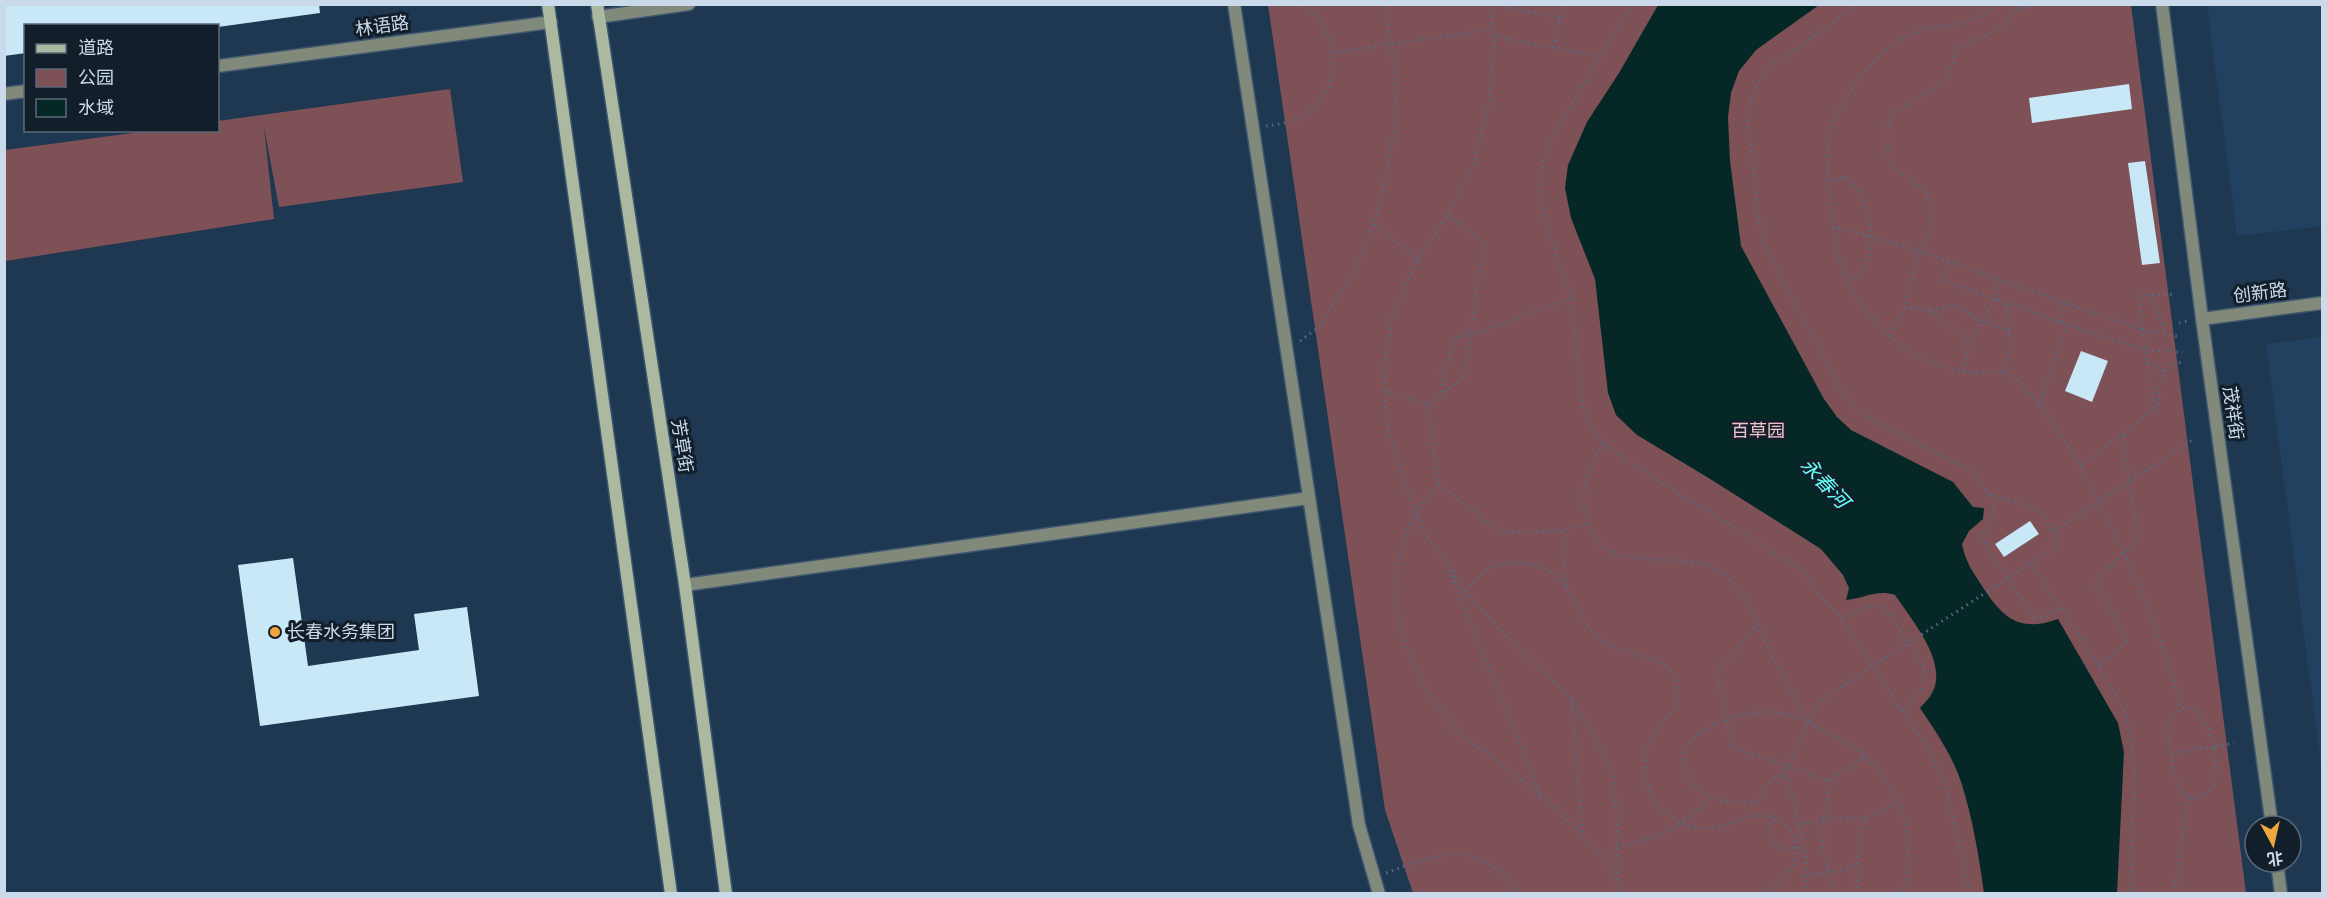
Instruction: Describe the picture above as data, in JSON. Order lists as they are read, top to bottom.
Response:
{
  "streets": {
    "main road": ["芳草街"],
    "street": ["林语路", "创新路", "茂祥街"]
  },
  "crossings": [
    ["创新路", "茂祥街"]
  ],
  "water": ["永春河"],
  "parks": ["百草园"],
  "places": ["长春水务集团"],
  "legend": ["道路", "公园", "水域"],
  "north": "bottom"
}
